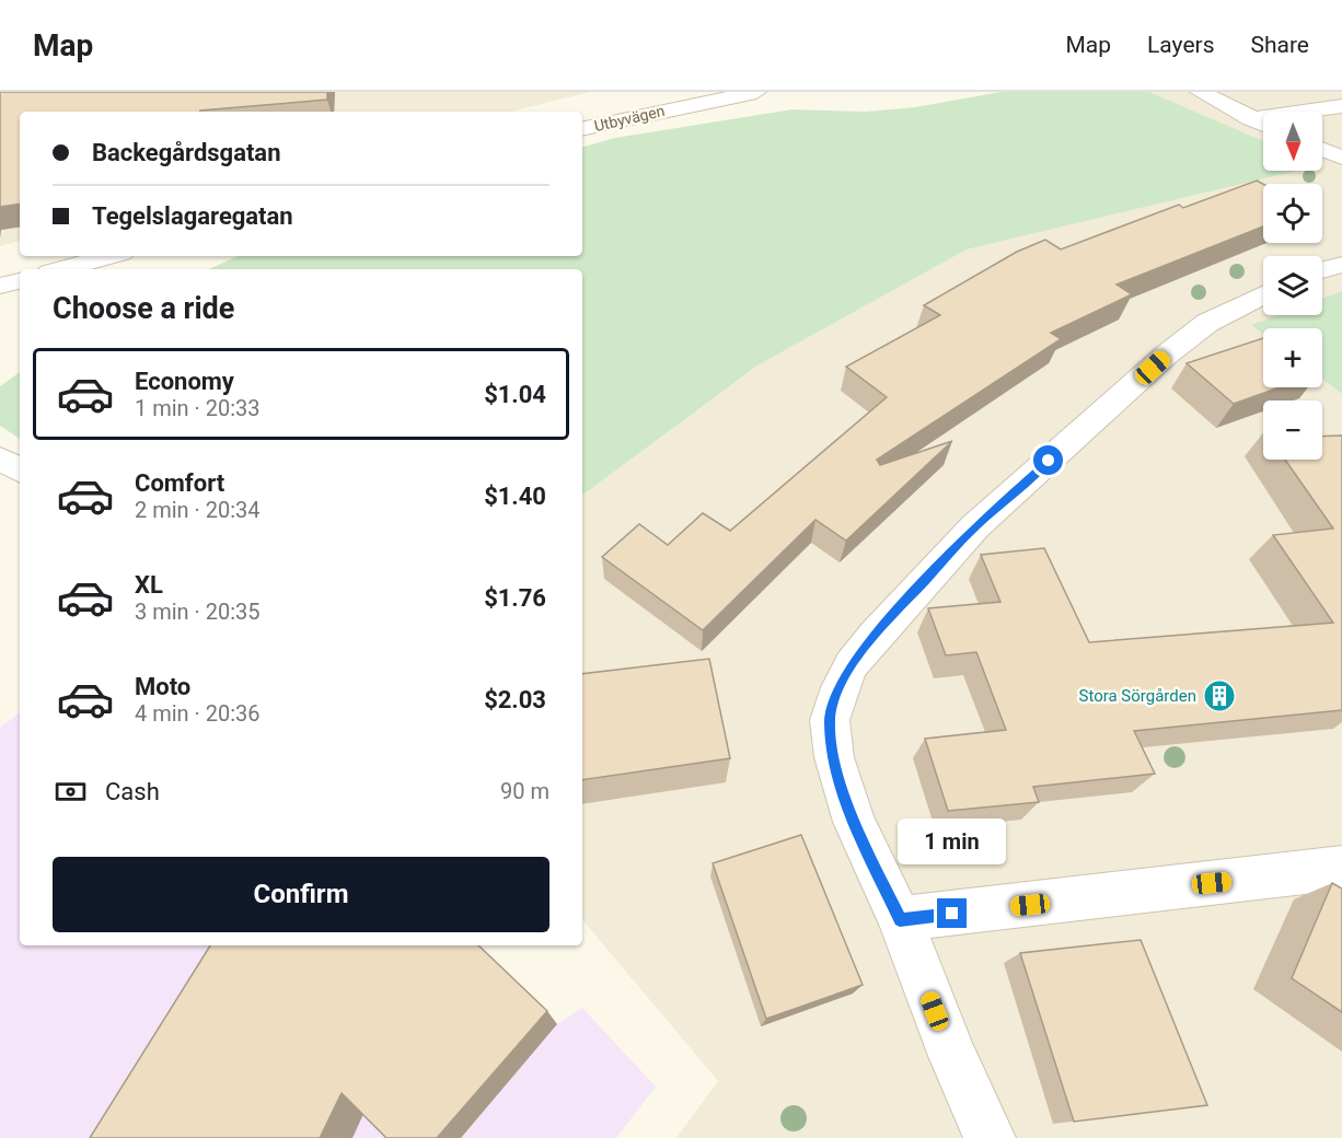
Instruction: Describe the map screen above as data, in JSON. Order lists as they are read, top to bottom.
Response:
{
  "streets": {
    "street": ["Utbyvägen"]
  },
  "places": {
    "building": ["Stora Sörgården"]
  },
  "north": "bottom",
  "page": {
    "header": "Map",
    "nav": ["Map", "Layers", "Share"],
    "map_buttons": ["+", "−"],
    "banner": ["Backegårdsgatan", "Tegelslagaregatan"],
    "heading": "Choose a ride",
    "list": [
      {
        "name": "Economy",
        "note": "1 min · 20:33",
        "value": "$1.04"
      },
      {
        "name": "Comfort",
        "note": "2 min · 20:34",
        "value": "$1.40"
      },
      {
        "name": "XL",
        "note": "3 min · 20:35",
        "value": "$1.76"
      },
      {
        "name": "Moto",
        "note": "4 min · 20:36",
        "value": "$2.03"
      }
    ],
    "pay": ["Cash", "90 m"],
    "bubble": "1 min",
    "buttons": "Confirm"
  }
}
